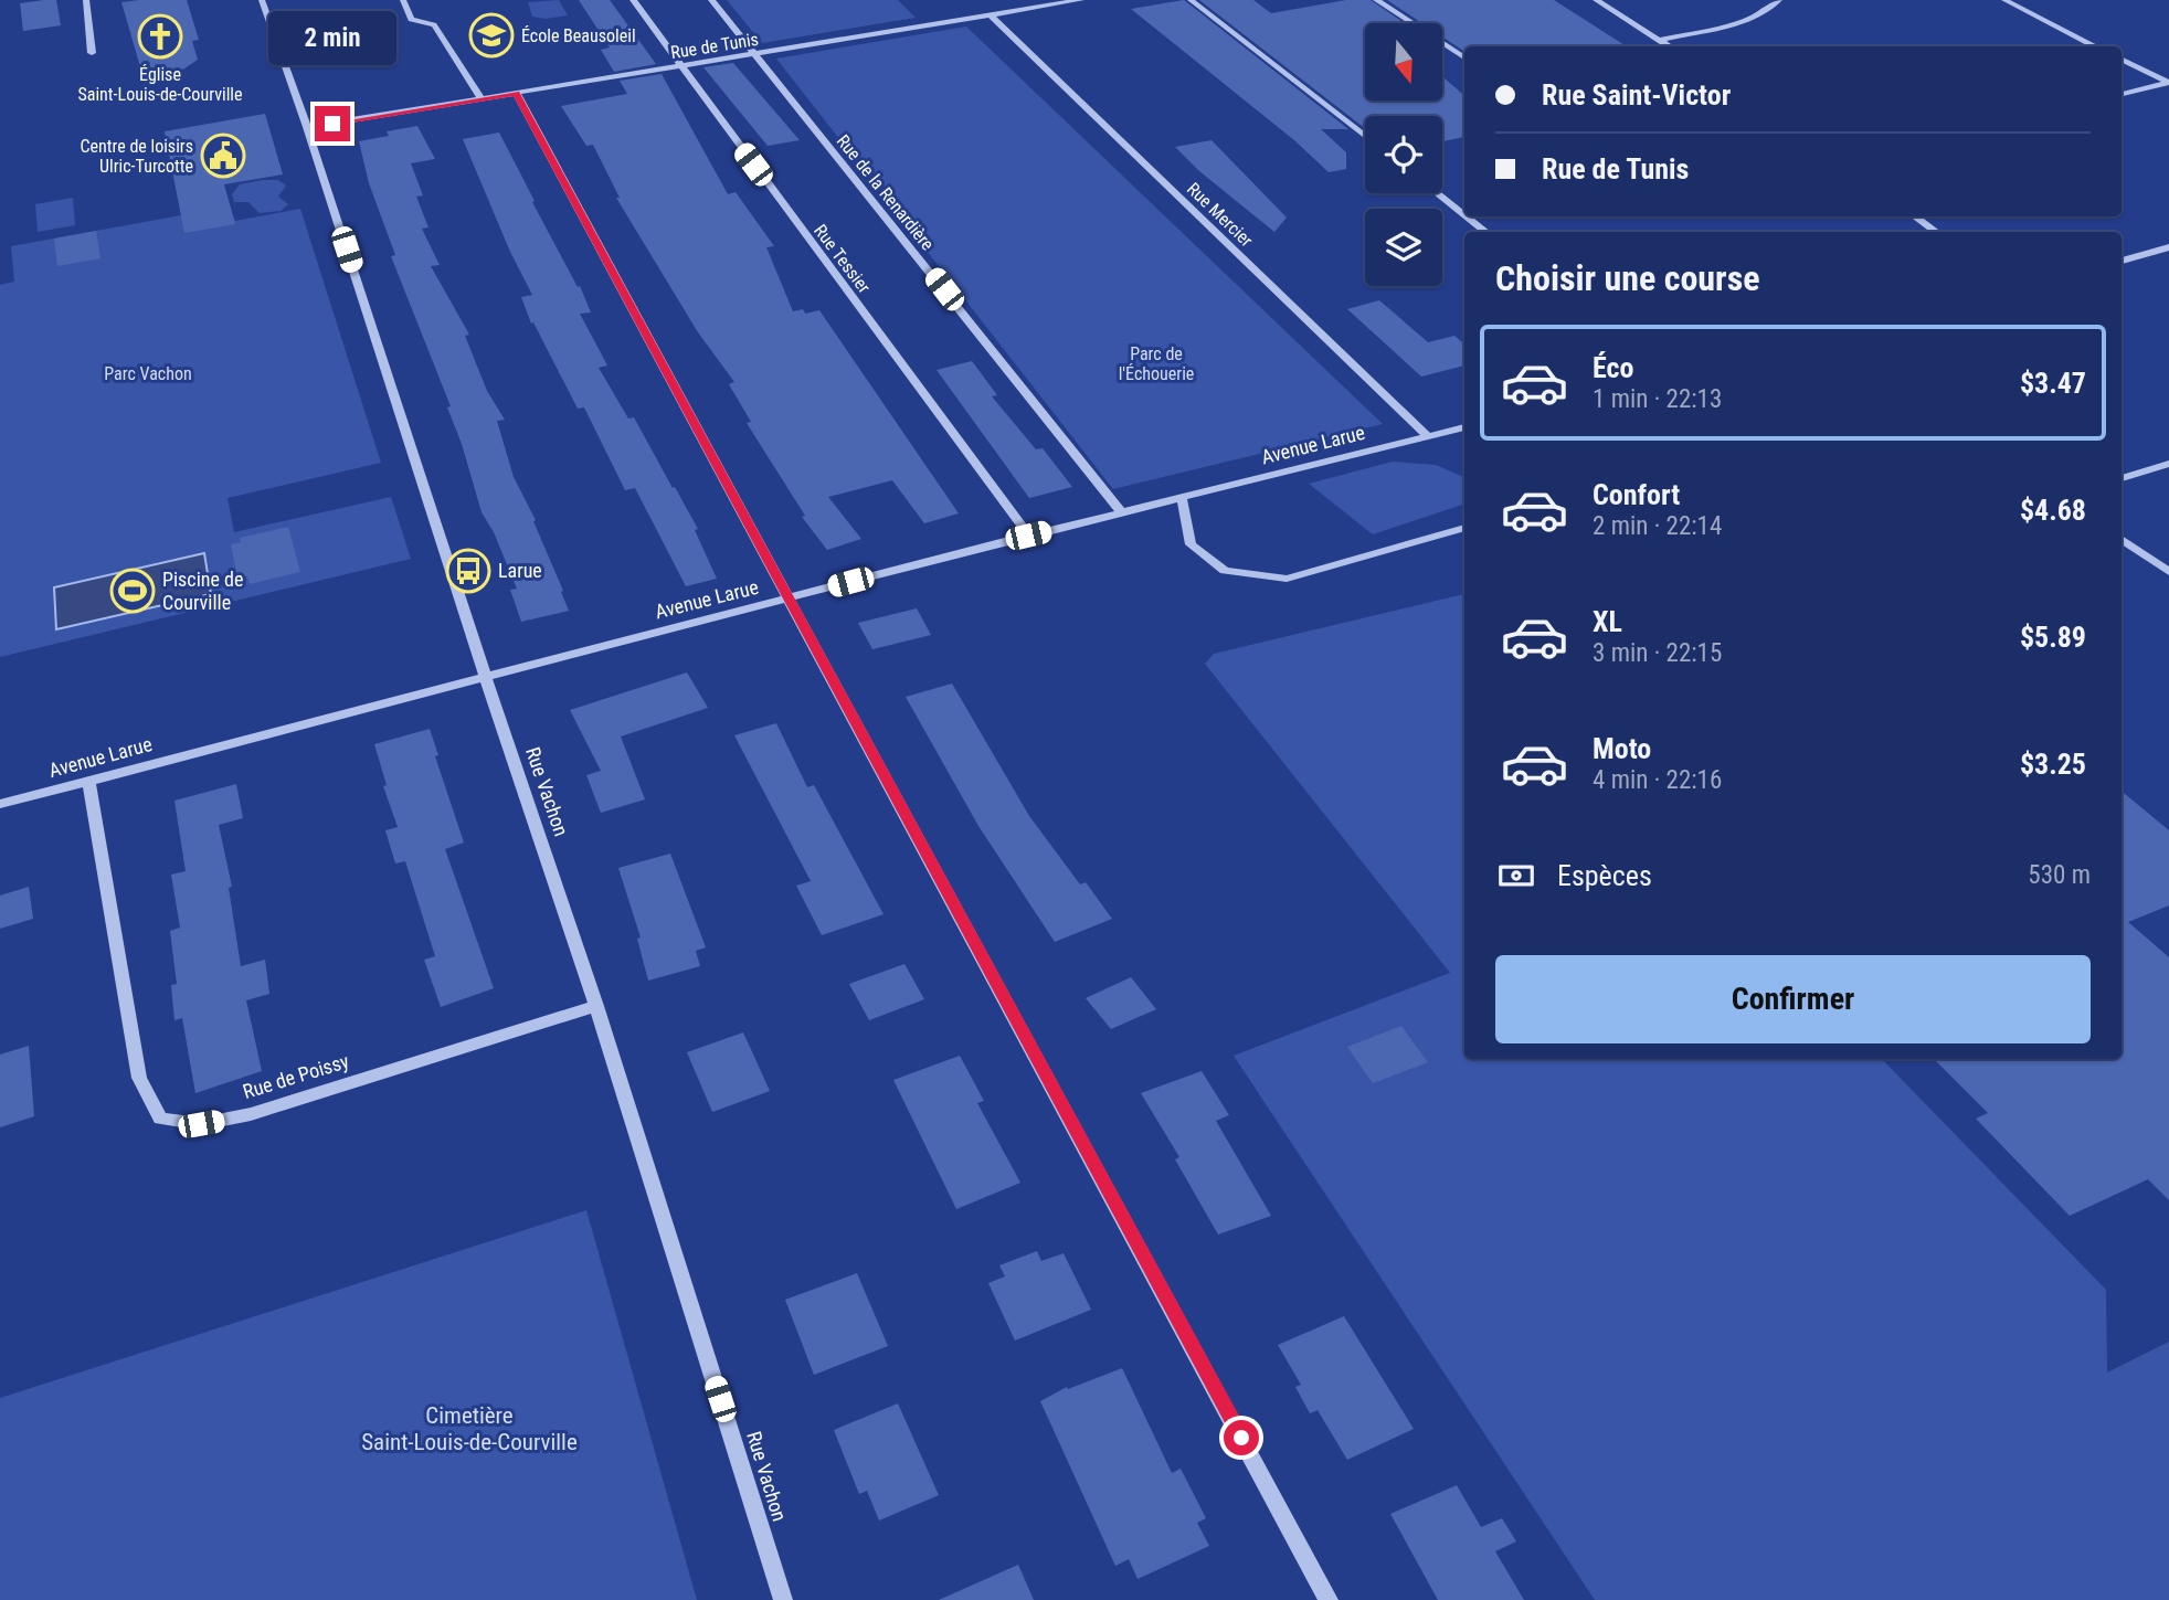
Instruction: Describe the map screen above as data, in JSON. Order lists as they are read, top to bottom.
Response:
{
  "streets": {
    "street": [
      "Rue de Tunis",
      "Rue de la Renardière",
      "Rue Mercier",
      "Rue Tessier",
      "Avenue Larue",
      "Rue Vachon",
      "Rue de Poissy"
    ]
  },
  "crossings": [
    ["Rue de Tunis", "Rue de la Renardière"],
    ["Rue de Tunis", "Rue Mercier"],
    ["Rue de Tunis", "Rue Tessier"],
    ["Rue de Tunis", "Rue Vachon"],
    ["Rue de la Renardière", "Avenue Larue"],
    ["Rue Mercier", "Avenue Larue"],
    ["Rue Tessier", "Avenue Larue"],
    ["Avenue Larue", "Rue Vachon"],
    ["Avenue Larue", "Rue de Poissy"],
    ["Rue Vachon", "Rue de Poissy"]
  ],
  "parks": ["Parc de l'Échouerie", "Parc Vachon", "Cimetière Saint-Louis-de-Courville"],
  "places": {
    "school or university": ["École Beausoleil"],
    "church": ["Église Saint-Louis-de-Courville"],
    "public building": ["Centre de loisirs Ulric-Turcotte"],
    "bus stop": ["Larue"],
    "sports": ["Piscine de Courville"]
  },
  "north": "bottom",
  "page": {
    "bubble": "2 min",
    "banner": ["Rue Saint-Victor", "Rue de Tunis"],
    "heading": "Choisir une course",
    "list": [
      {
        "name": "Éco",
        "note": "1 min · 22:13",
        "value": "$3.47"
      },
      {
        "name": "Confort",
        "note": "2 min · 22:14",
        "value": "$4.68"
      },
      {
        "name": "XL",
        "note": "3 min · 22:15",
        "value": "$5.89"
      },
      {
        "name": "Moto",
        "note": "4 min · 22:16",
        "value": "$3.25"
      }
    ],
    "pay": ["Espèces", "530 m"],
    "buttons": "Confirmer"
  }
}
